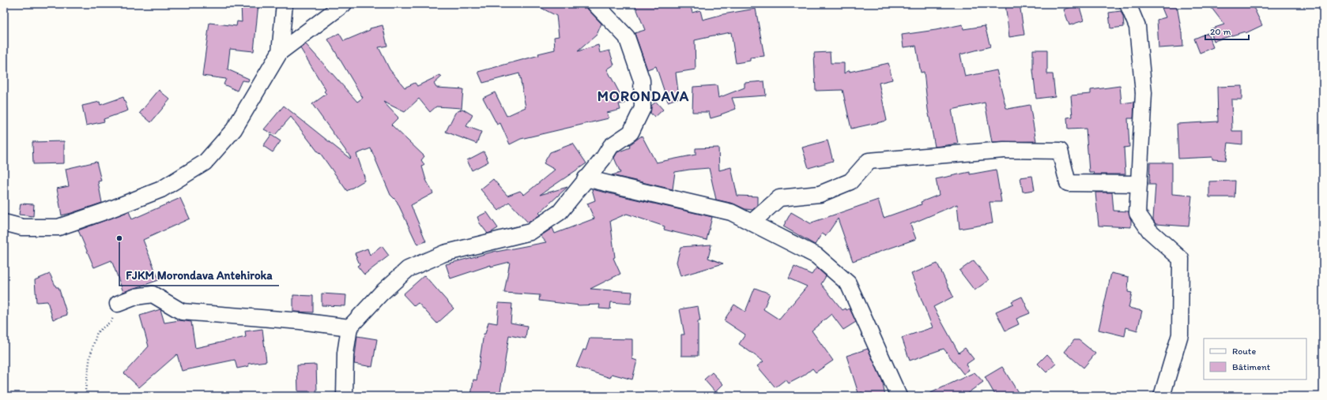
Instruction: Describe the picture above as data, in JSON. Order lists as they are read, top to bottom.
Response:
{
  "districts": ["MORONDAVA"],
  "places": ["FJKM Morondava Antehiroka"],
  "legend": ["Route", "Bâtiment"],
  "scale_bar": "20 m"
}
